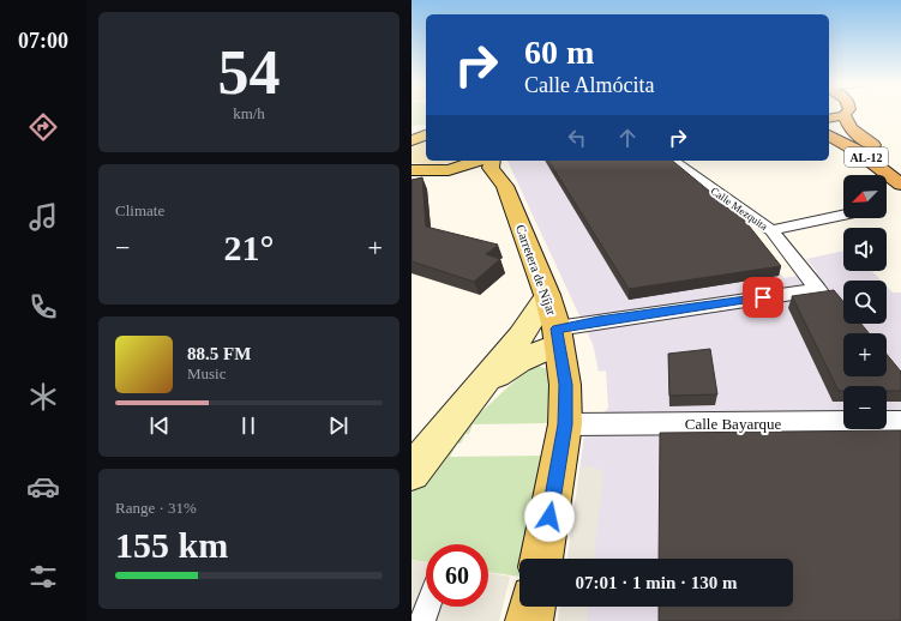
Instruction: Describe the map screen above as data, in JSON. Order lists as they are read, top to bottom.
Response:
{
  "streets": {
    "highway": ["AL-12"],
    "main road": ["Carretera de Níjar"],
    "street": ["Calle Mezquita", "Calle Bayarque"]
  },
  "crossings": [
    ["Calle Mezquita", "Carretera de Níjar"],
    ["Carretera de Níjar", "Calle Bayarque"]
  ],
  "north": "bottom left",
  "page": {
    "tabs": "07:00",
    "tile": [
      ["54", "km/h"],
      "Climate",
      ["Range · 31%", "155 km"]
    ],
    "turn": ["60 m", "Calle Almócita"],
    "map_buttons": ["+", "−"],
    "heat": ["−", "21°", "+"],
    "song": ["88.5 FM", "Music"],
    "limit": "60",
    "trip": "07:01 · 1 min · 130 m"
  }
}
